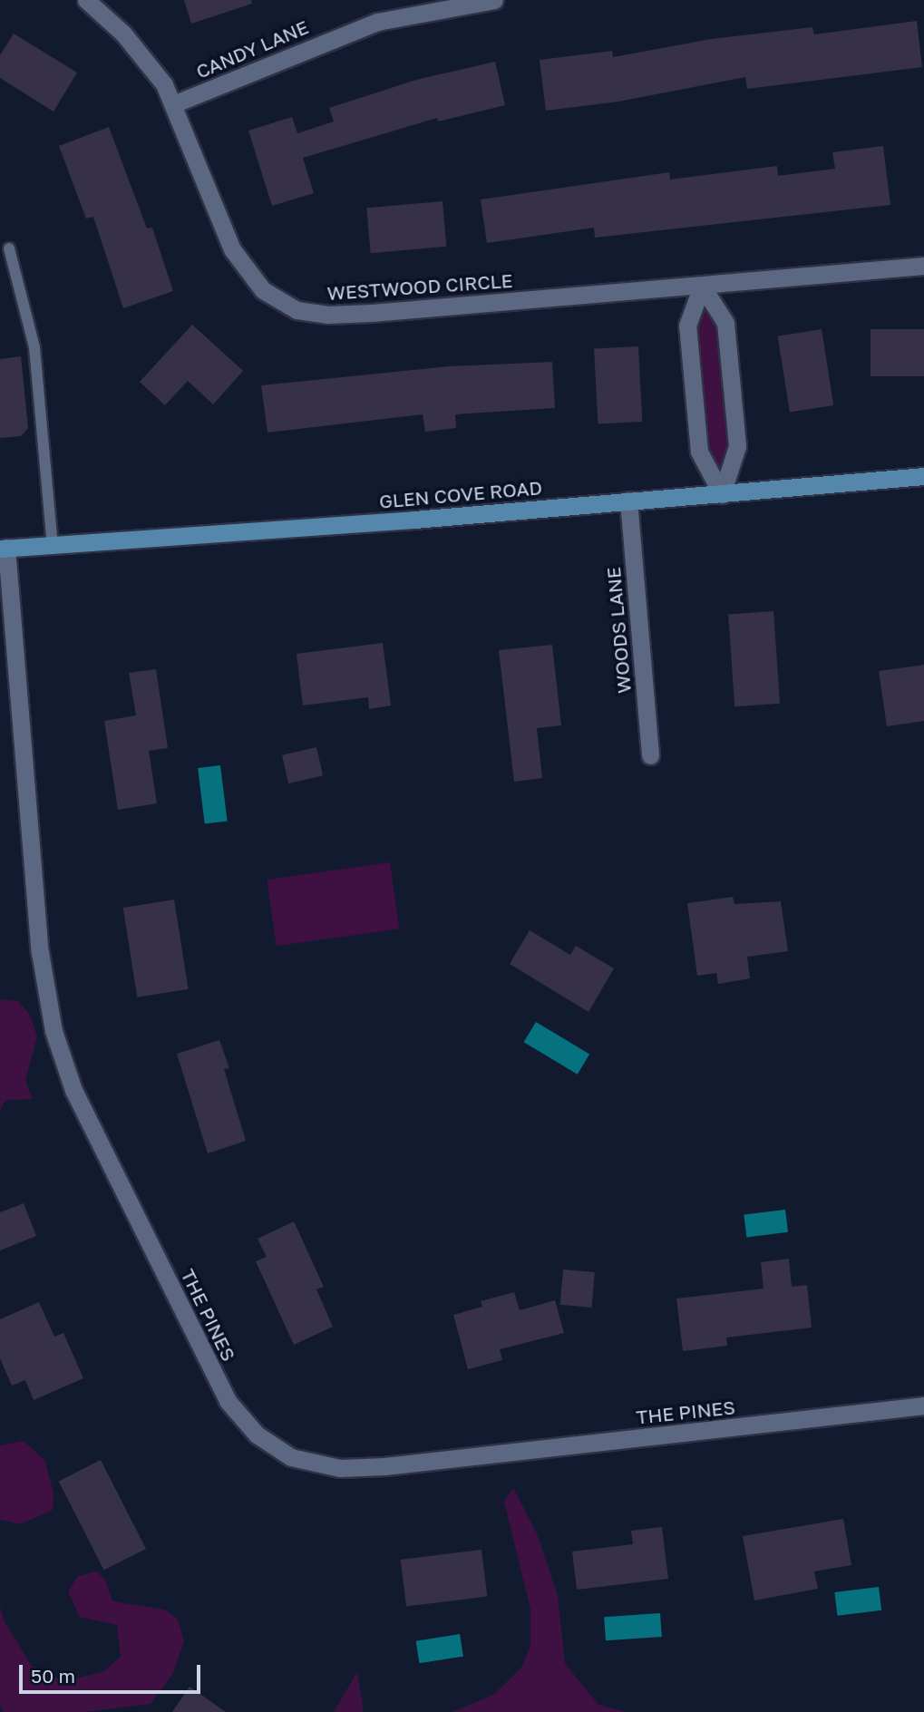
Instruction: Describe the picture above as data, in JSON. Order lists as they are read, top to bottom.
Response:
{
  "streets": {
    "main road": ["GLEN COVE ROAD"],
    "street": [
      "CANDY LANE",
      "WESTWOOD CIRCLE",
      "WOODS LANE",
      "THE PINES"
    ]
  },
  "crossings": [
    ["CANDY LANE", "WESTWOOD CIRCLE"],
    ["GLEN COVE ROAD", "WOODS LANE"],
    ["GLEN COVE ROAD", "THE PINES"]
  ],
  "scale_bar": "50 m"
}
